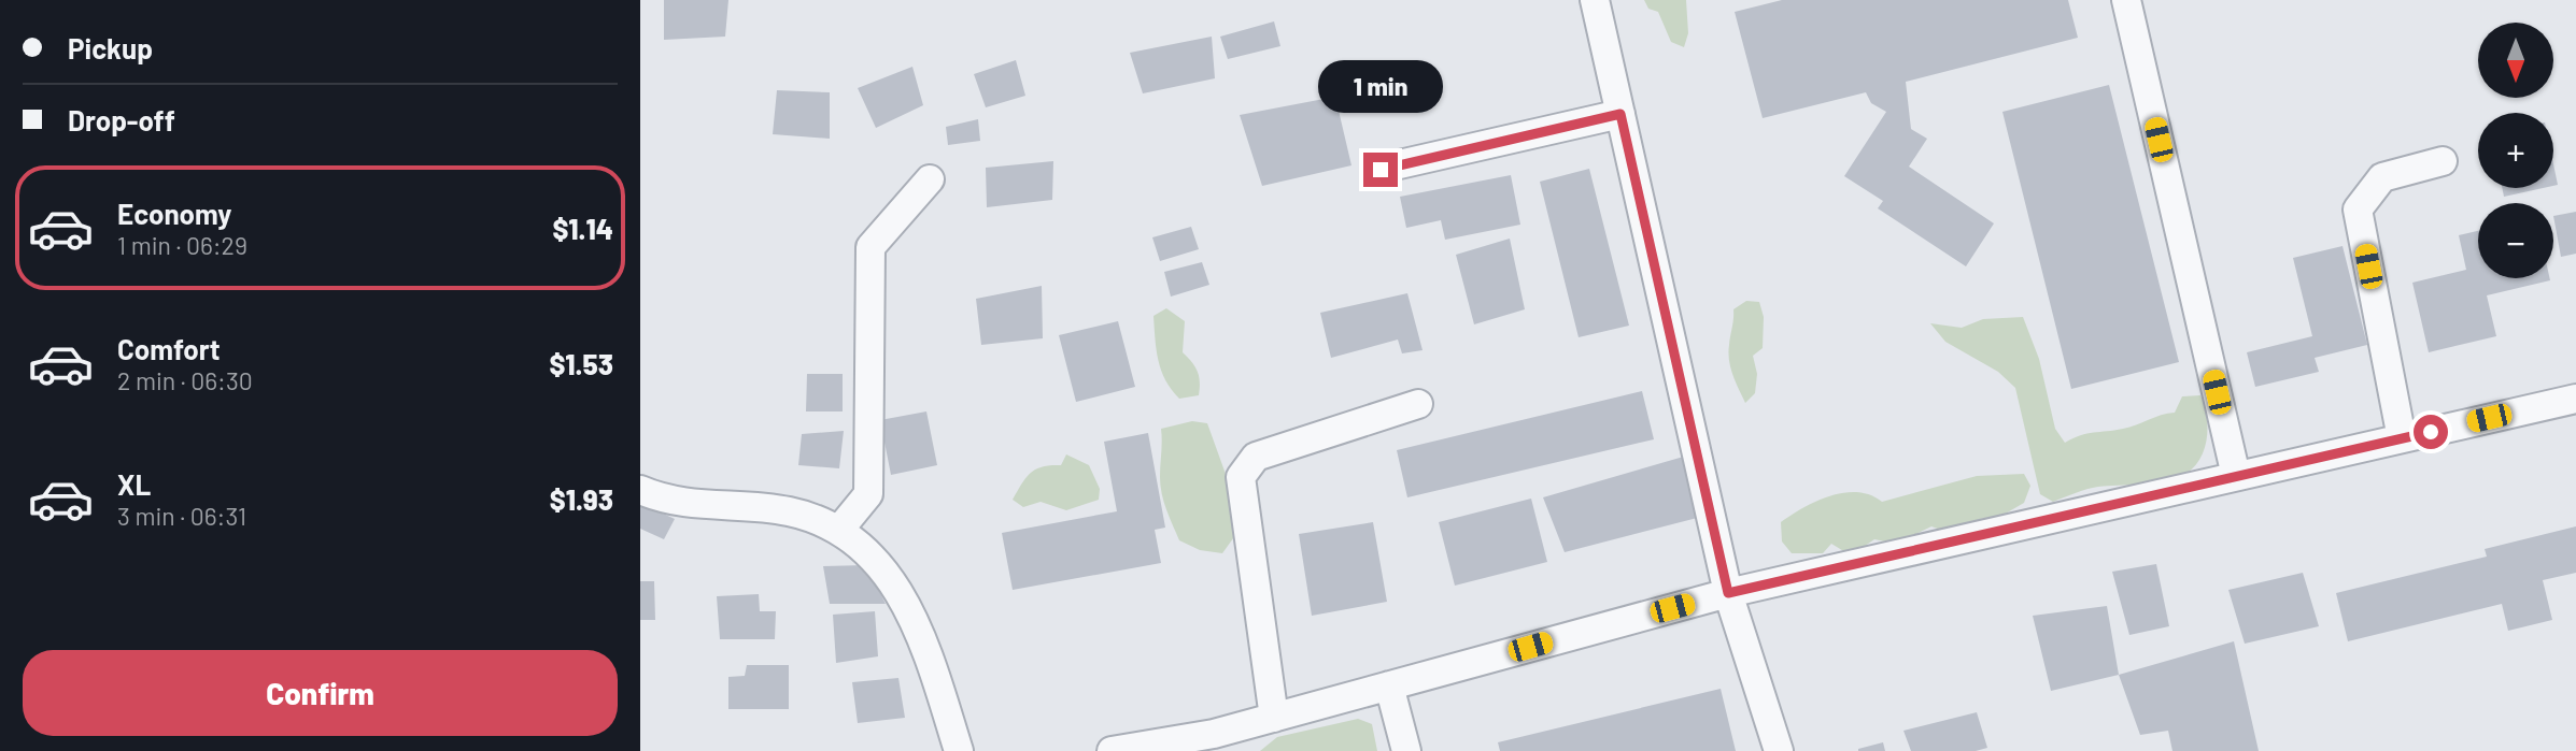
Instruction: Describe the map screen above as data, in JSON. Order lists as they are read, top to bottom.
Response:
{
  "north": "bottom",
  "page": {
    "banner": ["Pickup", "Drop-off"],
    "map_buttons": ["+", "−"],
    "bubble": "1 min",
    "list": [
      {
        "name": "Economy",
        "note": "1 min · 06:29",
        "value": "$1.14"
      },
      {
        "name": "Comfort",
        "note": "2 min · 06:30",
        "value": "$1.53"
      },
      {
        "name": "XL",
        "note": "3 min · 06:31",
        "value": "$1.93"
      }
    ],
    "buttons": "Confirm"
  }
}
